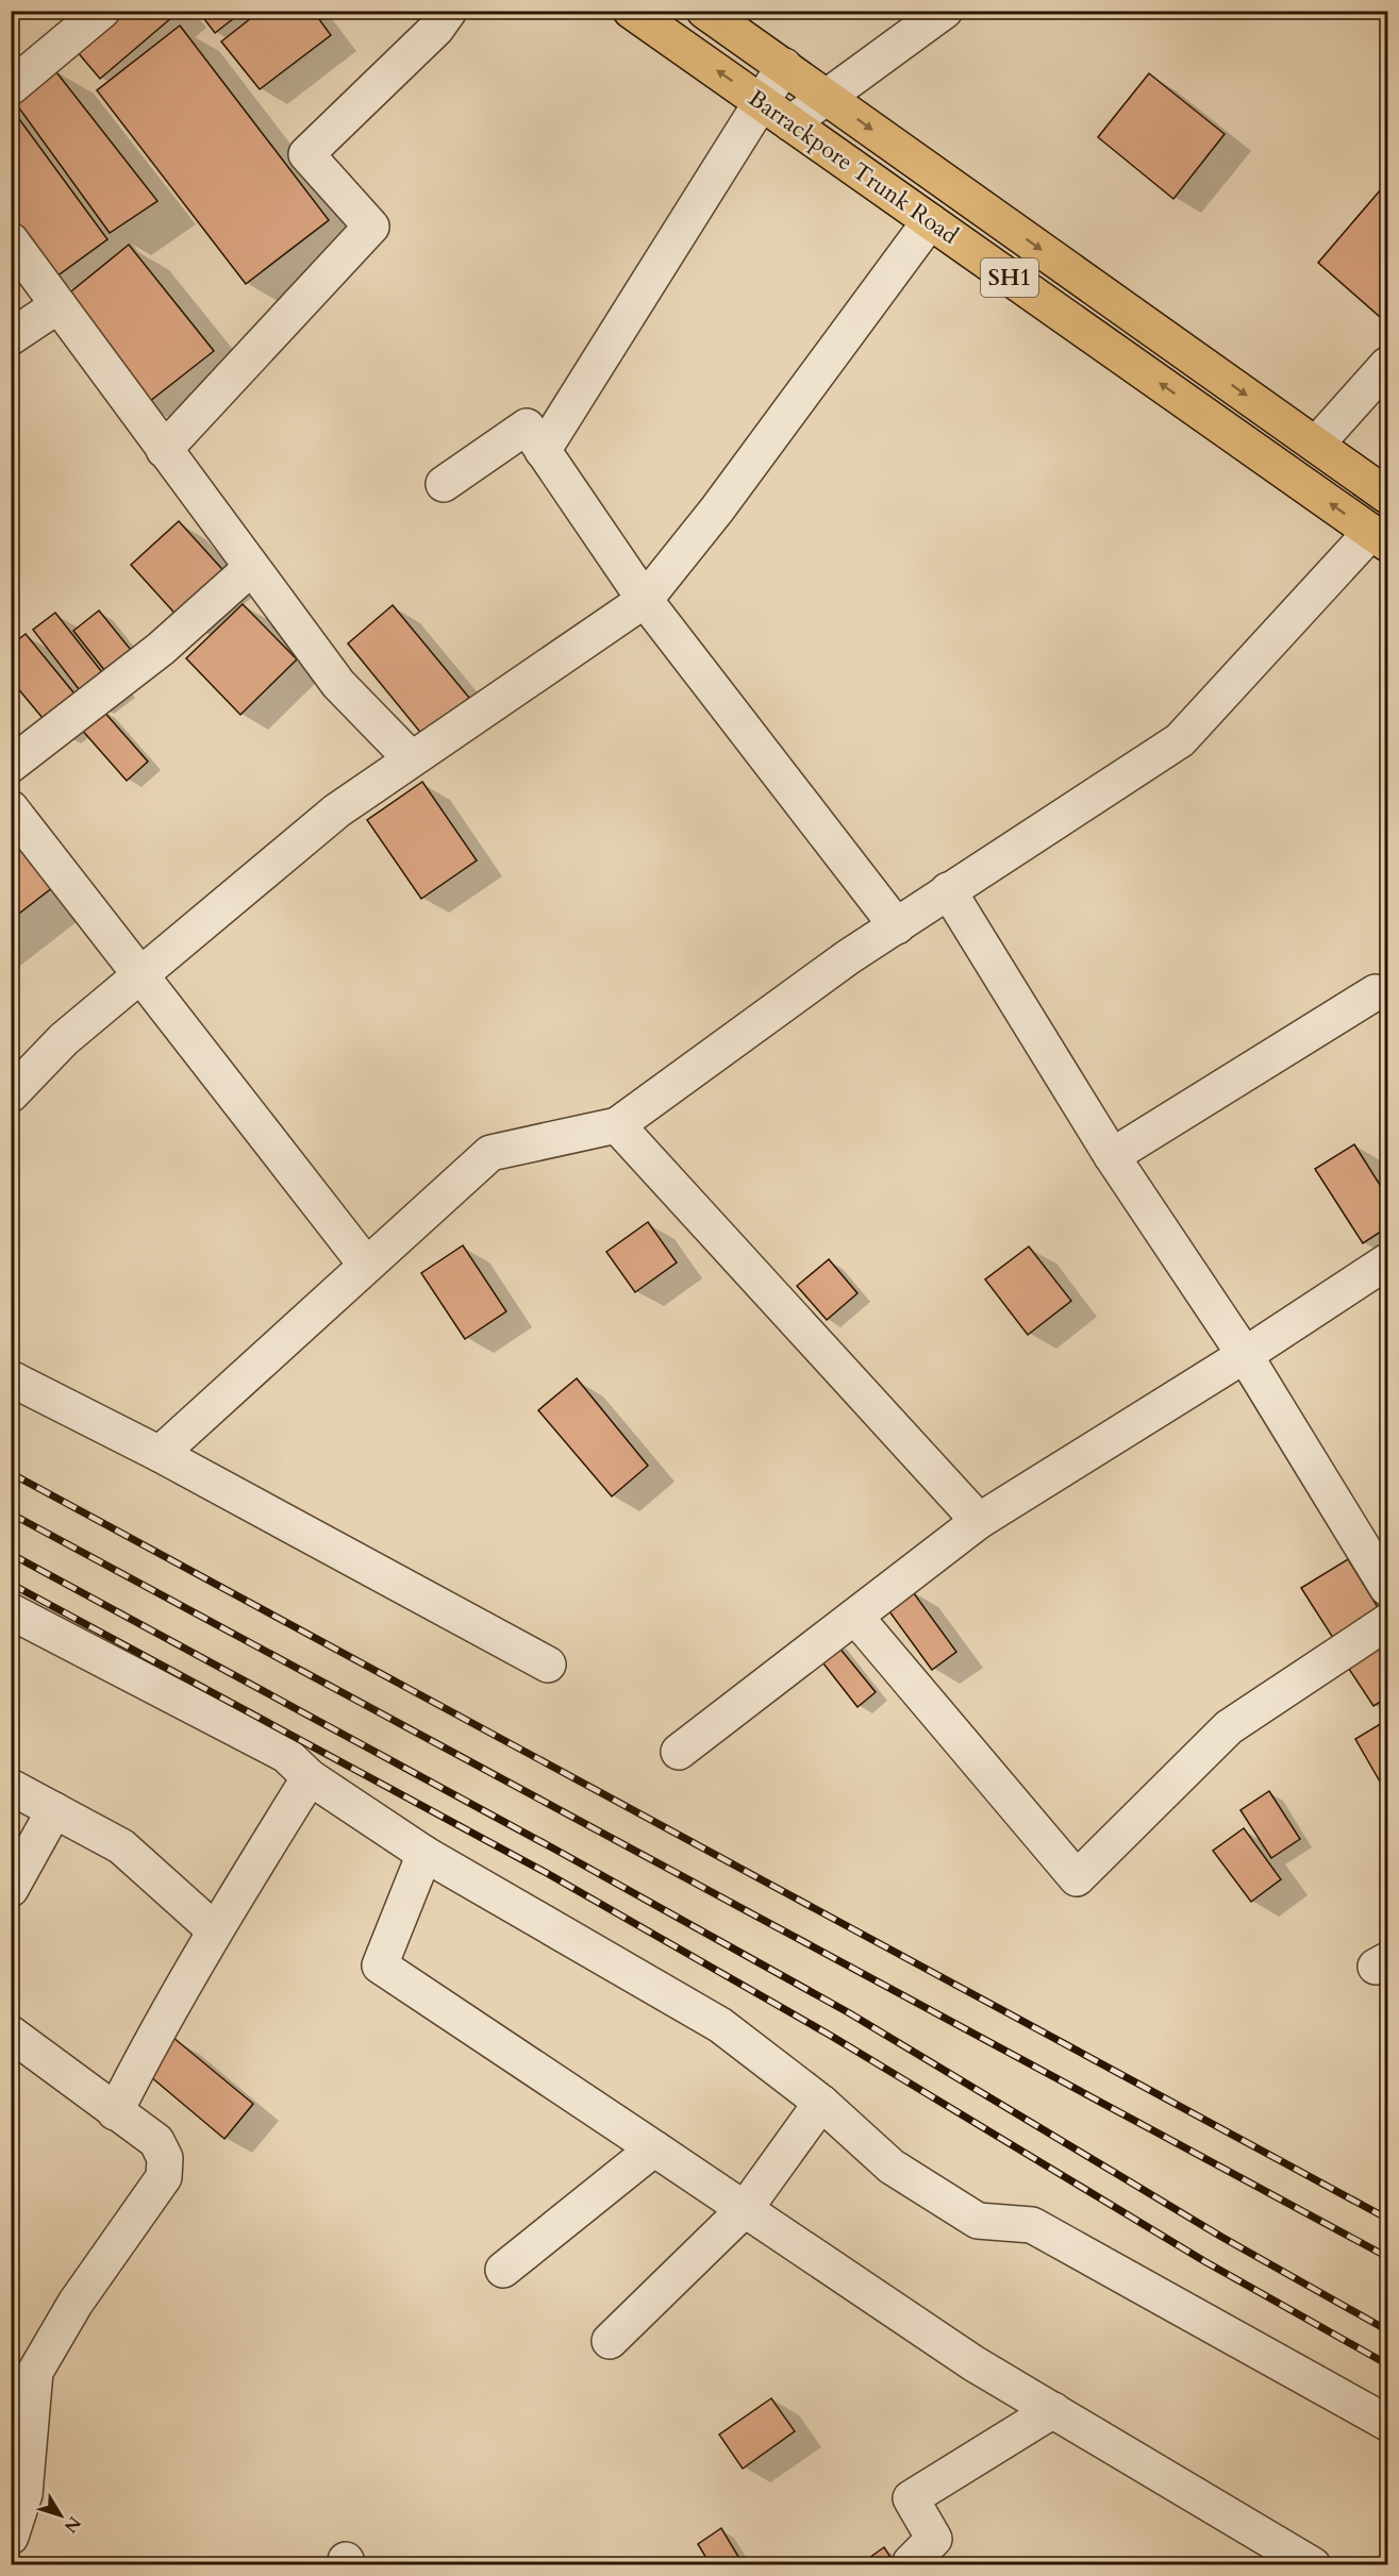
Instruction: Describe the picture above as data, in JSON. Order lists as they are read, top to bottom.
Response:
{
  "streets": {
    "main road": ["Barrackpore Trunk Road", "SH1"]
  },
  "north": "bottom right"
}
